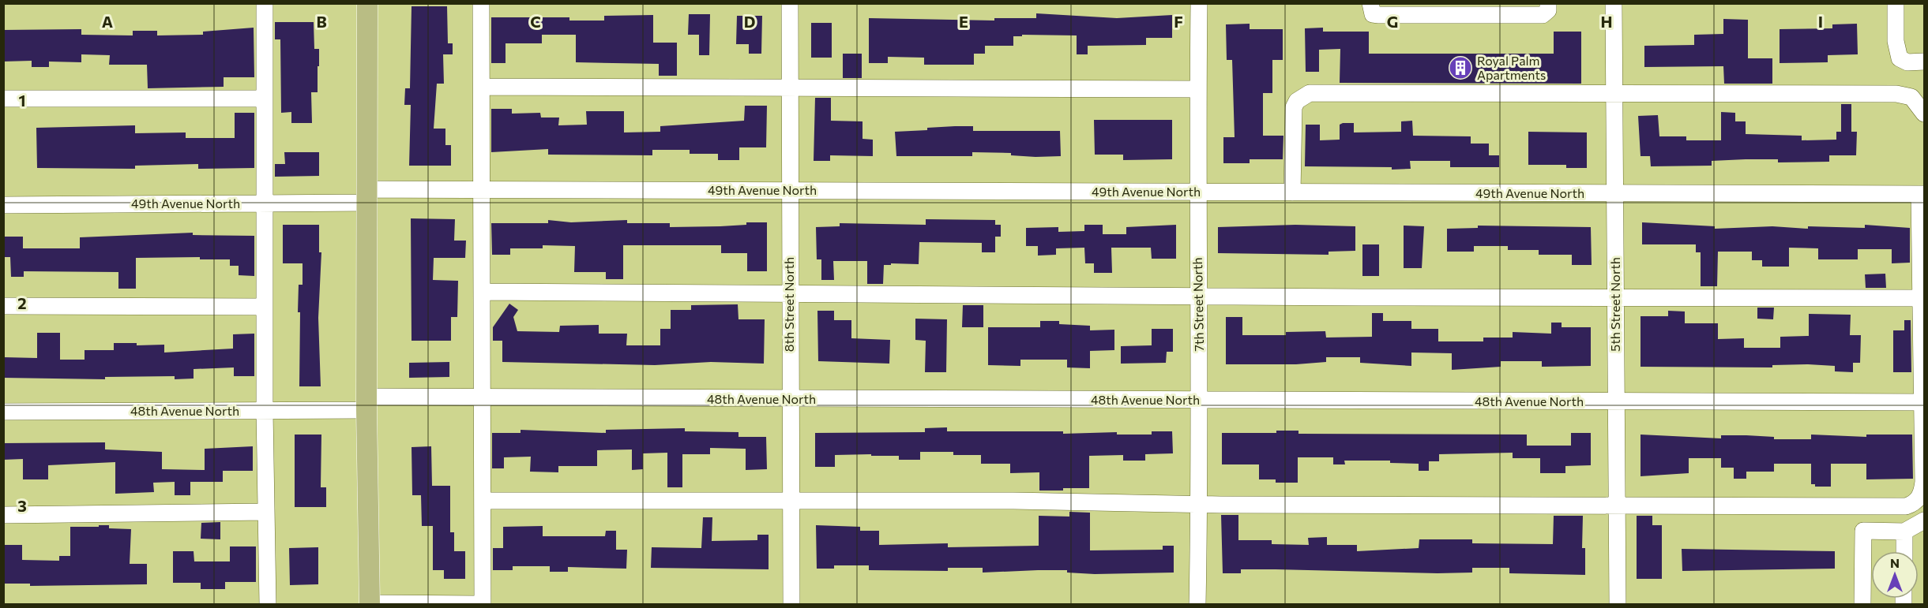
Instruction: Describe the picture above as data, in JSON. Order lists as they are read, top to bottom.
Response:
{
  "streets": {
    "street": [
      "49th Avenue North",
      "8th Street North",
      "7th Street North",
      "5th Street North",
      "48th Avenue North"
    ]
  },
  "crossings": [
    ["49th Avenue North", "8th Street North"],
    ["49th Avenue North", "7th Street North"],
    ["49th Avenue North", "5th Street North"],
    ["8th Street North", "48th Avenue North"],
    ["7th Street North", "48th Avenue North"],
    ["5th Street North", "48th Avenue North"]
  ],
  "places": {
    "building": ["Royal Palm Apartments"]
  },
  "north": "top",
  "grid": {
    "columns": [
      "A",
      "B",
      "C",
      "D",
      "E",
      "F",
      "G",
      "H",
      "I"
    ],
    "rows": ["1", "2", "3"]
  }
}
